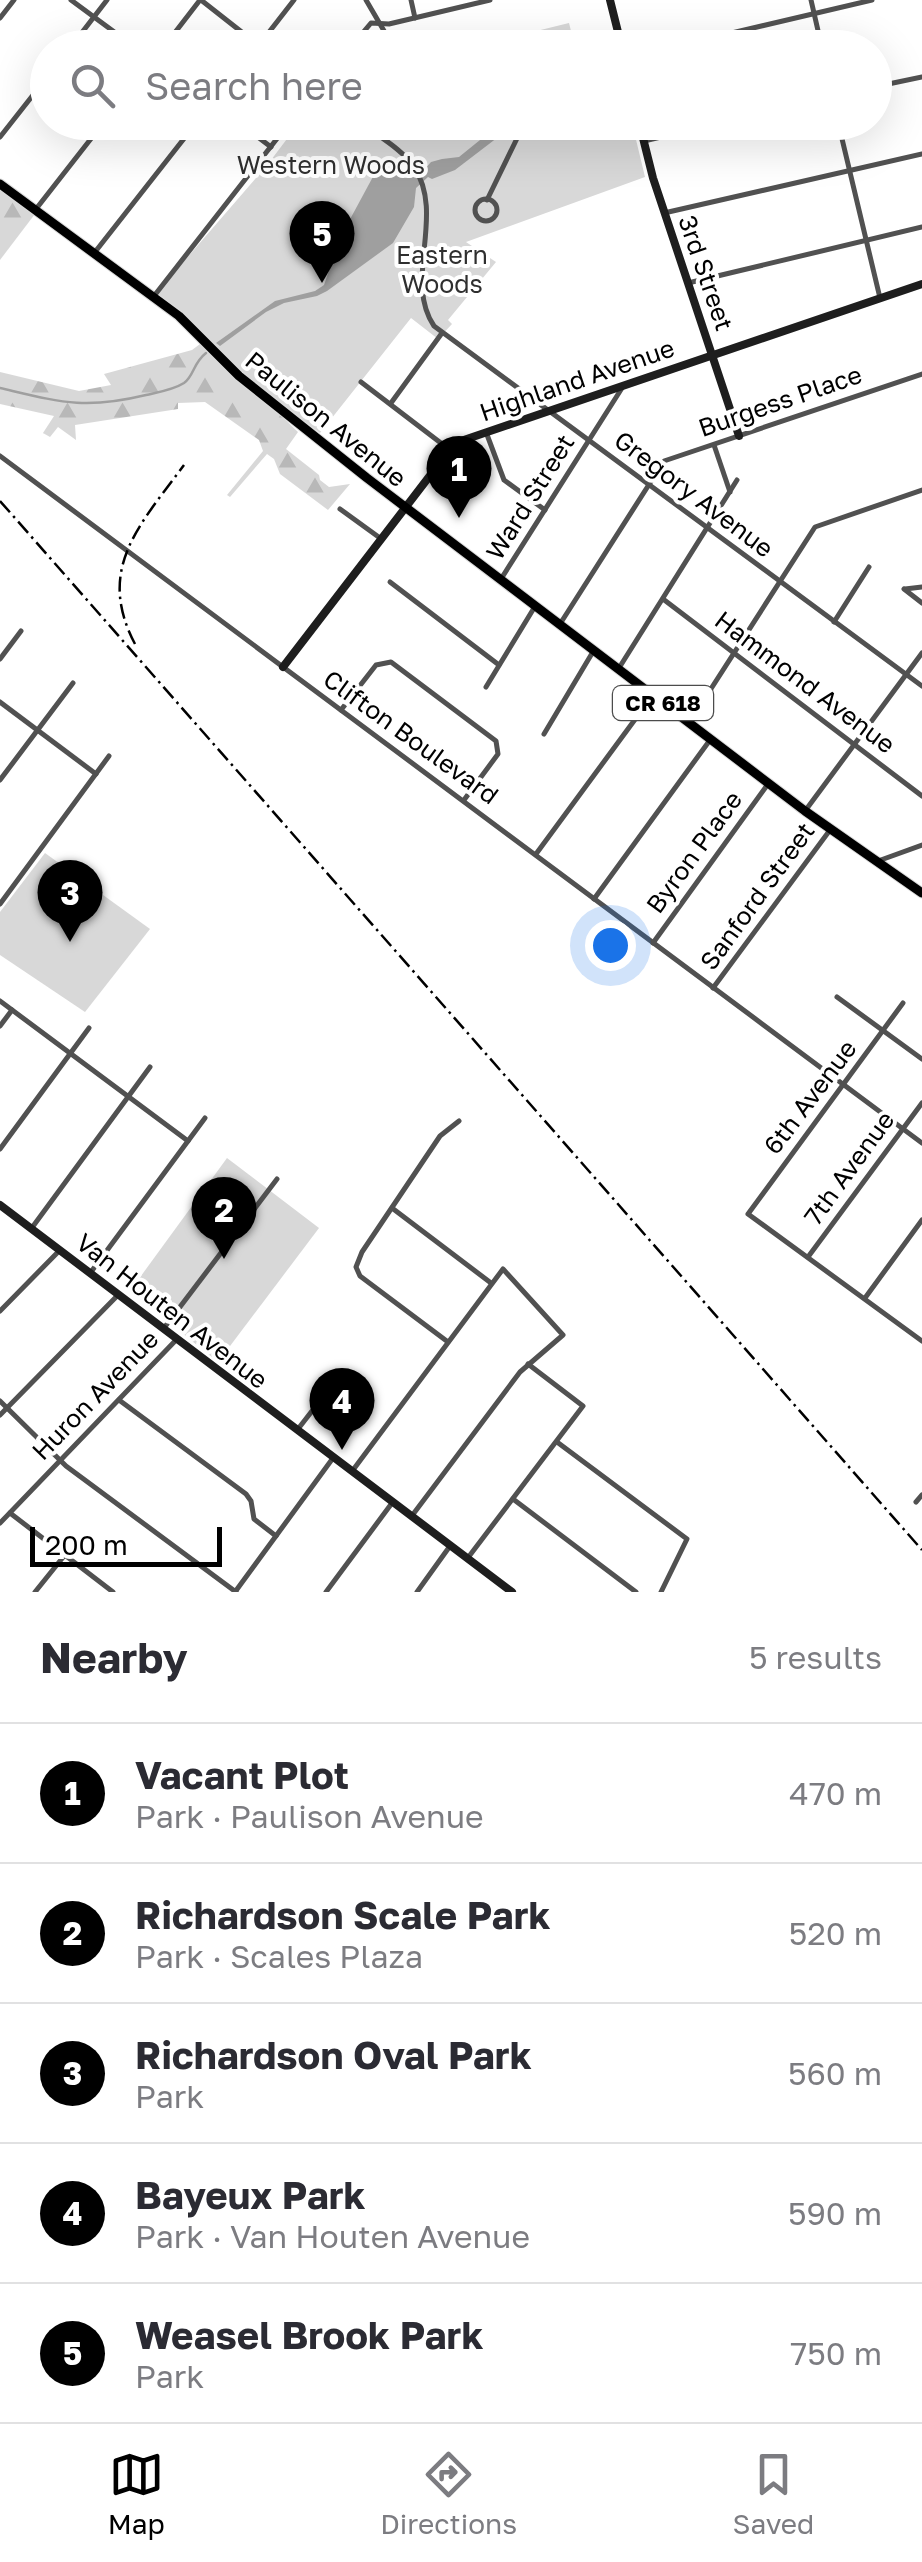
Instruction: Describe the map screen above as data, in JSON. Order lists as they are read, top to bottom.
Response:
{
  "streets": {
    "main road": ["Paulison Avenue", "CR 618"],
    "street": [
      "3rd Street",
      "Highland Avenue",
      "Burgess Place",
      "Gregory Avenue",
      "Ward Street",
      "Hammond Avenue",
      "Clifton Boulevard",
      "Byron Place",
      "Sanford Street",
      "6th Avenue",
      "7th Avenue",
      "Van Houten Avenue",
      "Huron Avenue"
    ]
  },
  "crossings": [
    ["3rd Street", "Highland Avenue"],
    ["3rd Street", "Burgess Place"],
    ["Highland Avenue", "Paulison Avenue"],
    ["Highland Avenue", "Gregory Avenue"],
    ["Highland Avenue", "Ward Street"],
    ["Highland Avenue", "Clifton Boulevard"],
    ["Burgess Place", "Paulison Avenue"],
    ["Burgess Place", "Gregory Avenue"],
    ["Paulison Avenue", "Ward Street"],
    ["Paulison Avenue", "Byron Place"],
    ["Paulison Avenue", "Sanford Street"],
    ["Gregory Avenue", "Ward Street"],
    ["Clifton Boulevard", "Byron Place"],
    ["Clifton Boulevard", "Sanford Street"],
    ["Clifton Boulevard", "6th Avenue"],
    ["Clifton Boulevard", "7th Avenue"],
    ["6th Avenue", "7th Avenue"],
    ["Van Houten Avenue", "Huron Avenue"]
  ],
  "parks": ["Western Woods", "Eastern Woods"],
  "scale_bar": "200 m",
  "page": {
    "search": "Search here",
    "pins": [
      "5",
      "1",
      "3",
      "2",
      "4"
    ],
    "scale": "200 m",
    "heading": ["Nearby", "5 results"],
    "list": [
      {
        "mark": "1",
        "name": "Vacant Plot",
        "note": "Park · Paulison Avenue",
        "value": "470 m"
      },
      {
        "mark": "2",
        "name": "Richardson Scale Park",
        "note": "Park · Scales Plaza",
        "value": "520 m"
      },
      {
        "mark": "3",
        "name": "Richardson Oval Park",
        "note": "Park",
        "value": "560 m"
      },
      {
        "mark": "4",
        "name": "Bayeux Park",
        "note": "Park · Van Houten Avenue",
        "value": "590 m"
      },
      {
        "mark": "5",
        "name": "Weasel Brook Park",
        "note": "Park",
        "value": "750 m"
      }
    ],
    "nav": ["Map", "Directions", "Saved"]
  }
}
